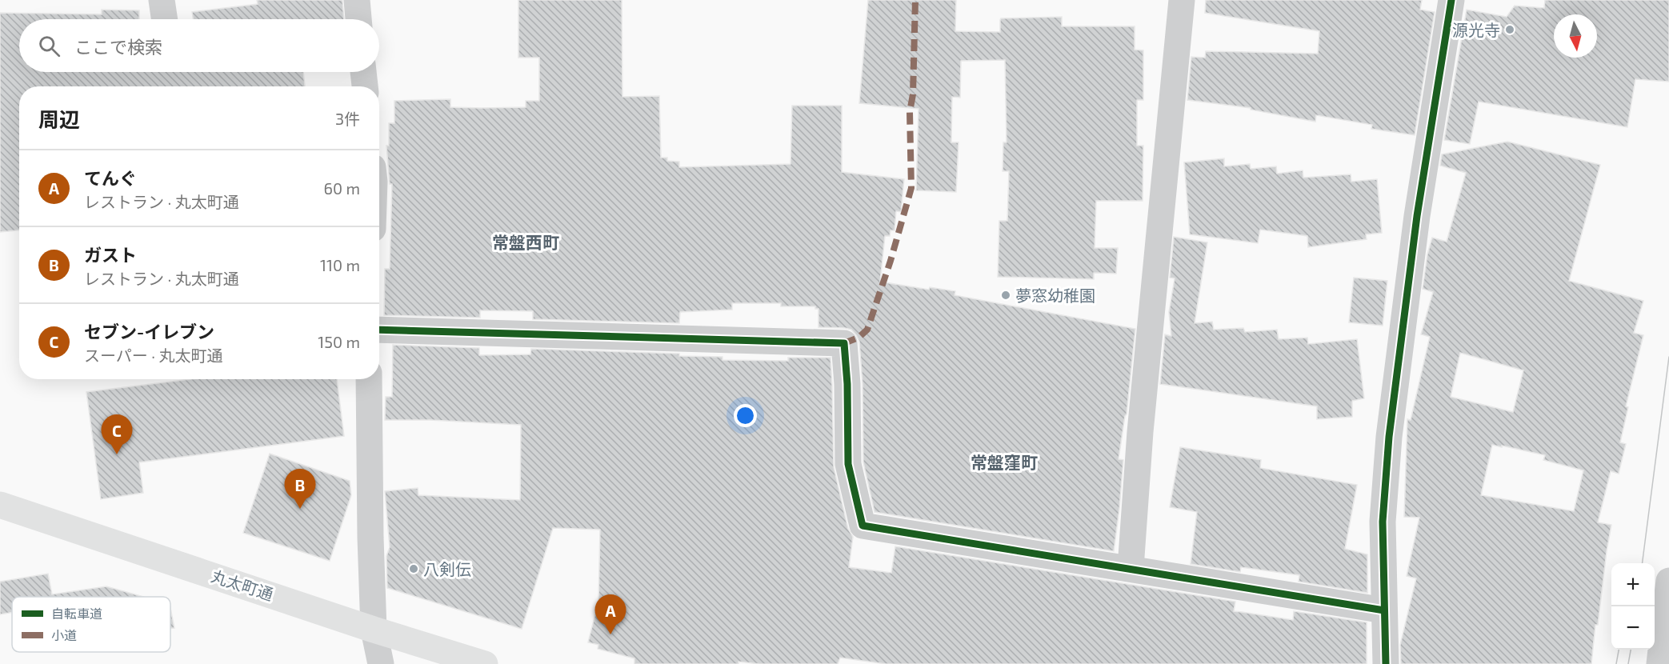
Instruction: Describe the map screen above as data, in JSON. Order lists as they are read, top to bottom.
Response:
{
  "streets": {
    "main road": ["丸太町通"]
  },
  "districts": ["常盤西町", "常盤窪町"],
  "places": ["源光寺", "夢窓幼稚園", "八剣伝"],
  "legend": ["自転車道", "小道"],
  "north": "bottom",
  "page": {
    "search": "ここで検索",
    "heading": ["周辺", "3件"],
    "list": [
      {
        "mark": "A",
        "name": "てんぐ",
        "note": "レストラン · 丸太町通",
        "value": "60 m"
      },
      {
        "mark": "B",
        "name": "ガスト",
        "note": "レストラン · 丸太町通",
        "value": "110 m"
      },
      {
        "mark": "C",
        "name": "セブン-イレブン",
        "note": "スーパー · 丸太町通",
        "value": "150 m"
      }
    ],
    "pins": ["C", "B", "A"],
    "map_buttons": ["+", "−"]
  }
}
